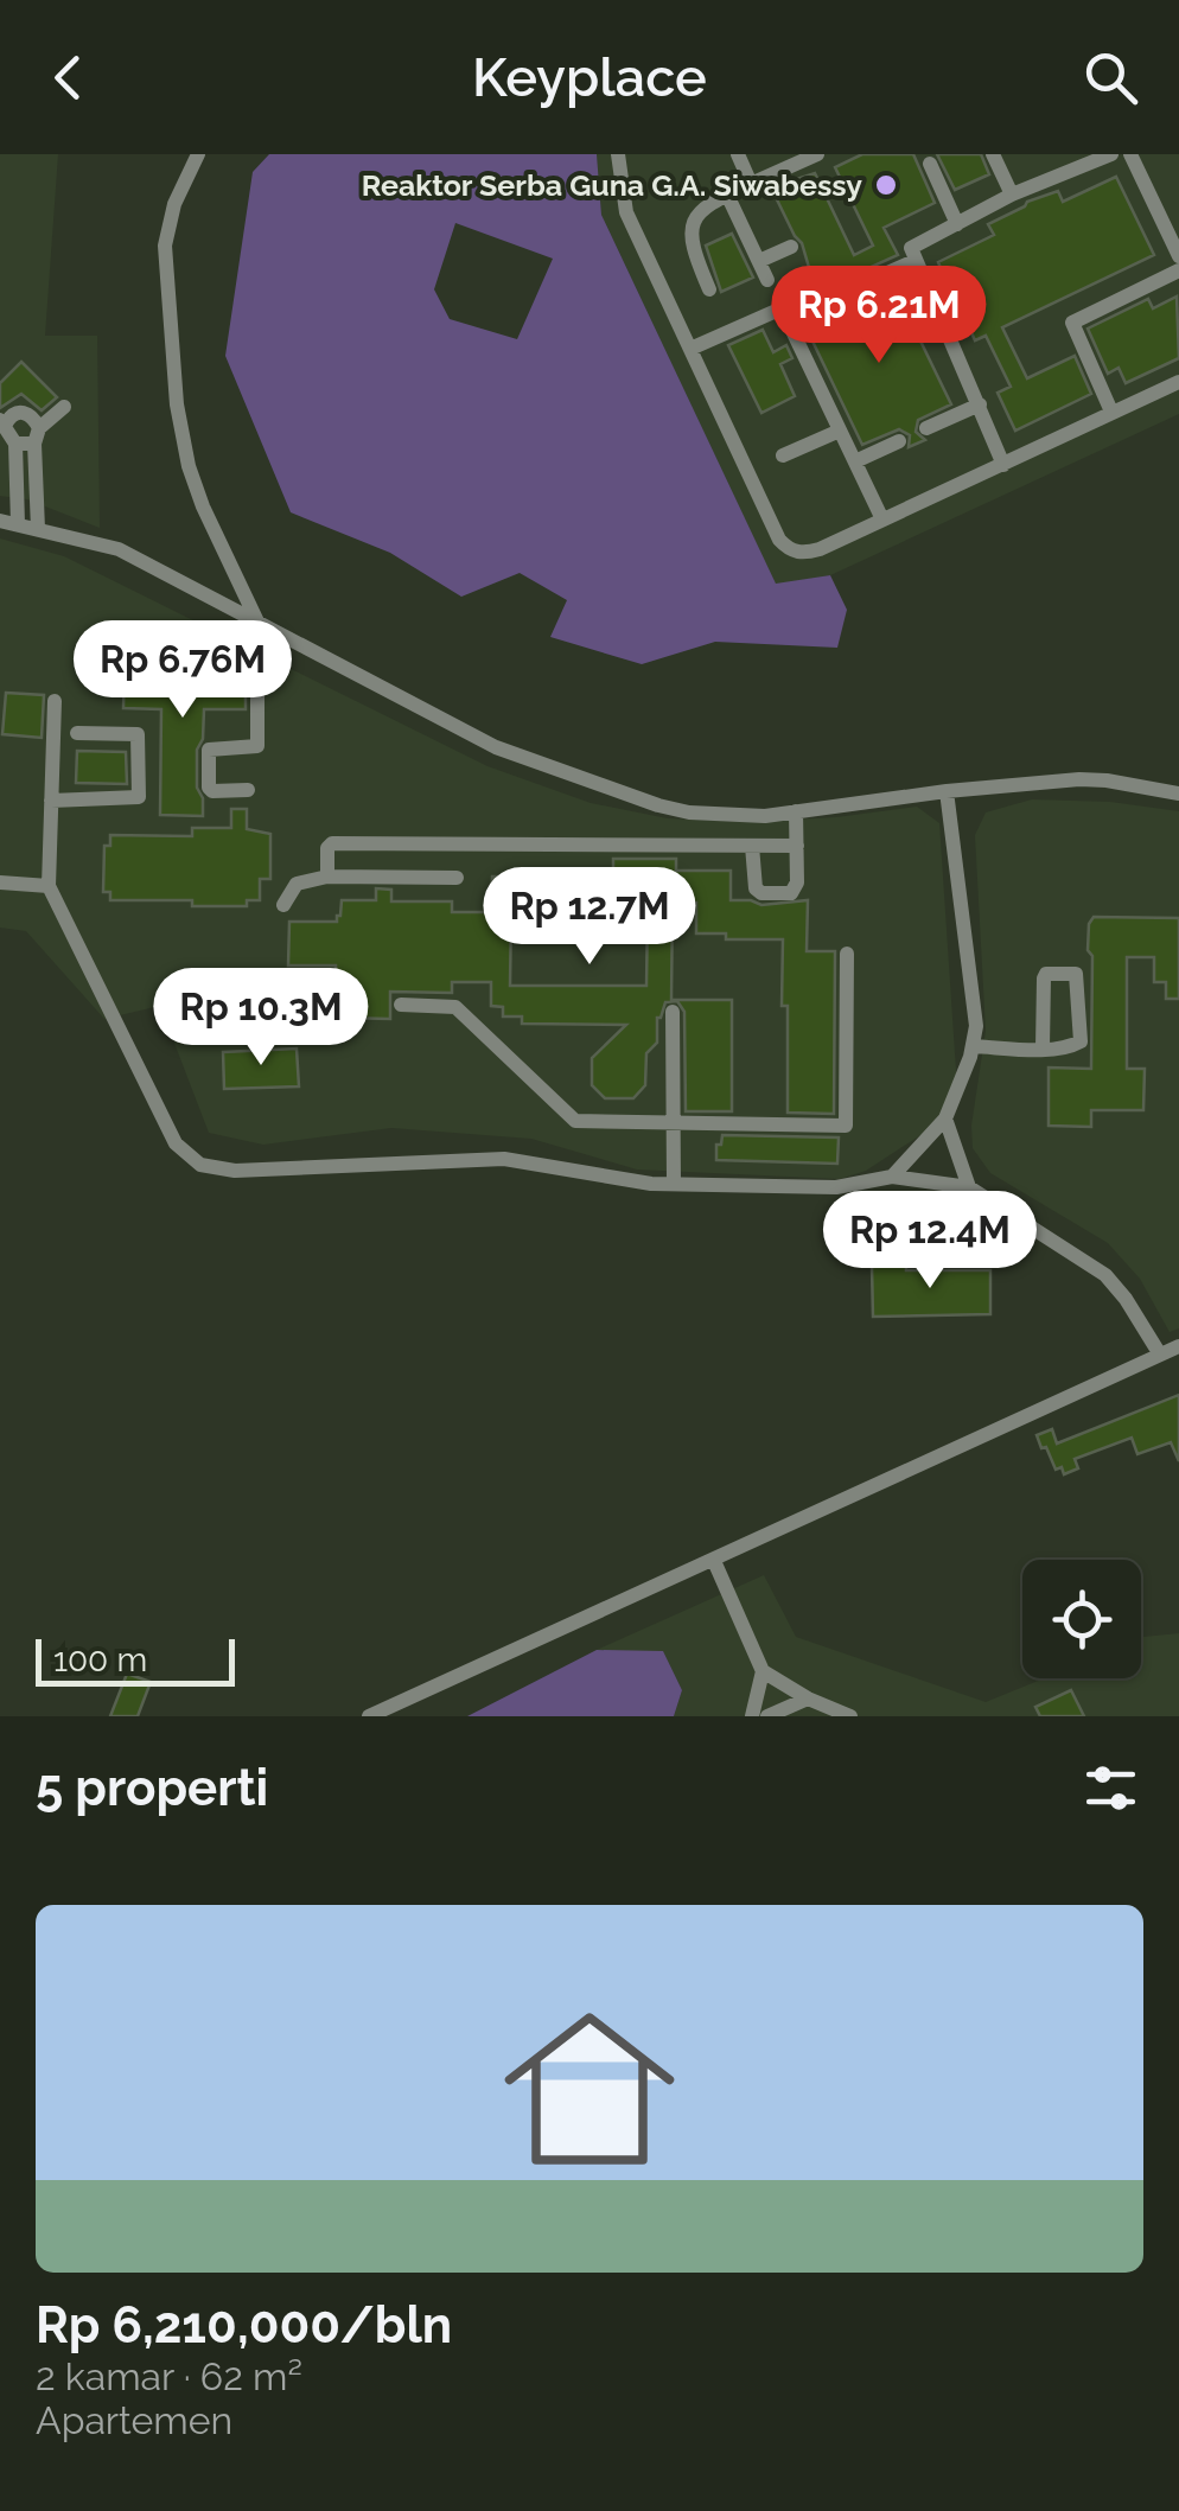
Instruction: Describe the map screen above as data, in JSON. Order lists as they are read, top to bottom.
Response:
{
  "places": ["Reaktor Serba Guna G.A. Siwabessy"],
  "scale_bar": "100 m",
  "page": {
    "header": "Keyplace",
    "price": [
      "Rp 6.21M",
      "Rp 6.76M",
      "Rp 12.7M",
      "Rp 10.3M",
      "Rp 12.4M"
    ],
    "scale": "100 m",
    "heading": "5 properti",
    "list": [
      {
        "name": "Rp 6,210,000/bln",
        "note": "2 kamar · 62 m² · Apartemen"
      }
    ]
  }
}
